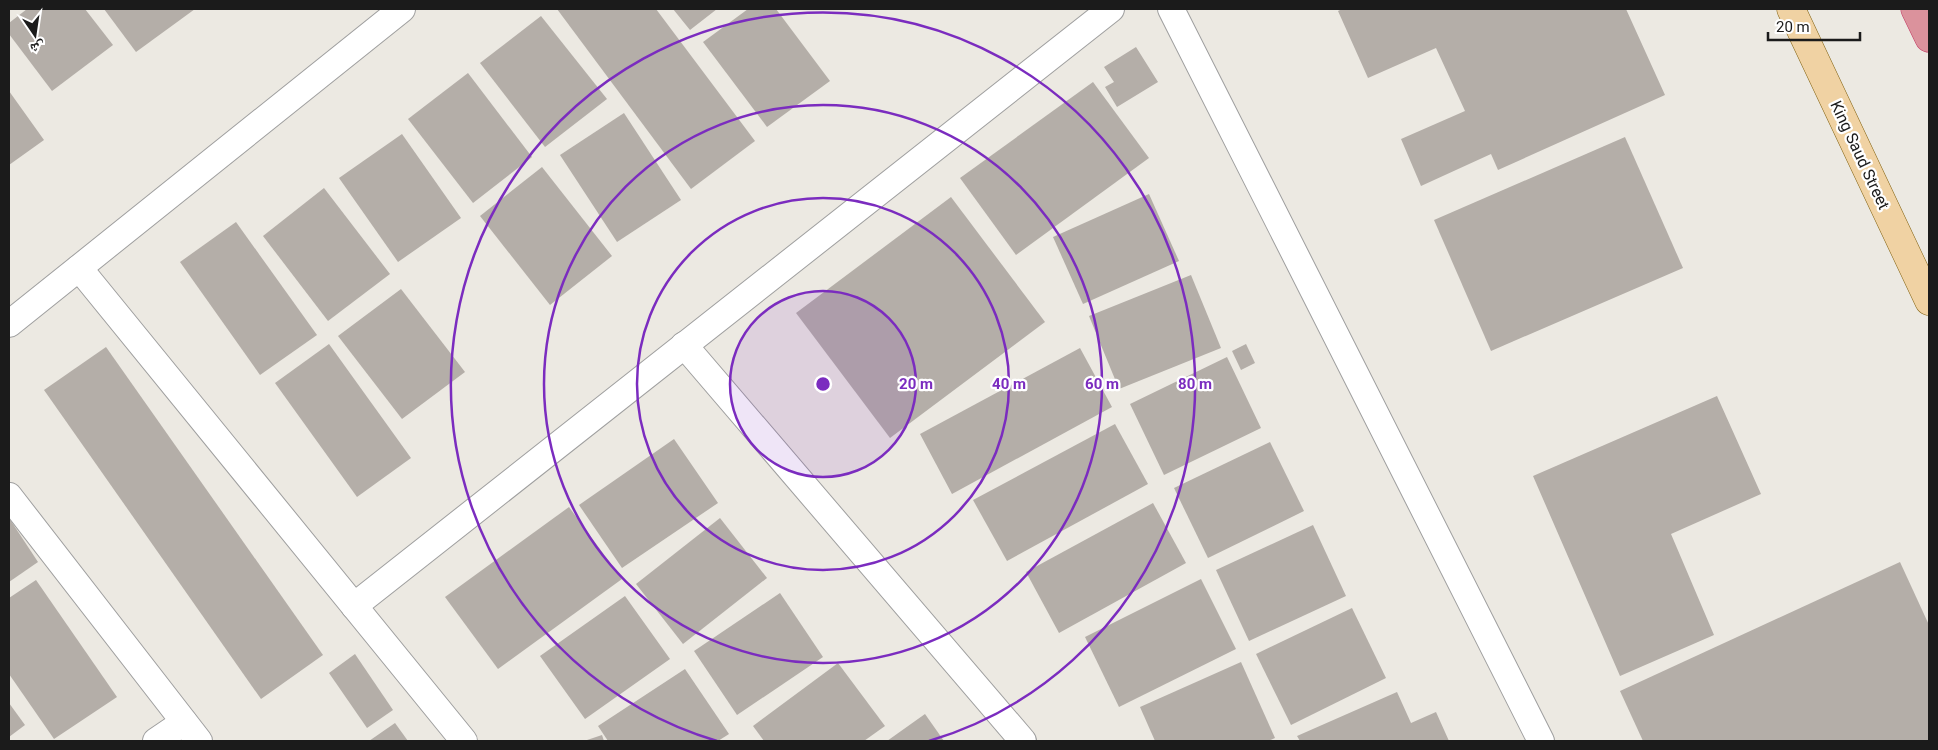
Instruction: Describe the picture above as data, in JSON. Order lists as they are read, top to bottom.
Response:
{
  "streets": {
    "main road": ["King Saud Street"]
  },
  "scale_bar": "20 m",
  "north": "bottom",
  "rings": [
    "20 m",
    "40 m",
    "60 m",
    "80 m"
  ]
}
